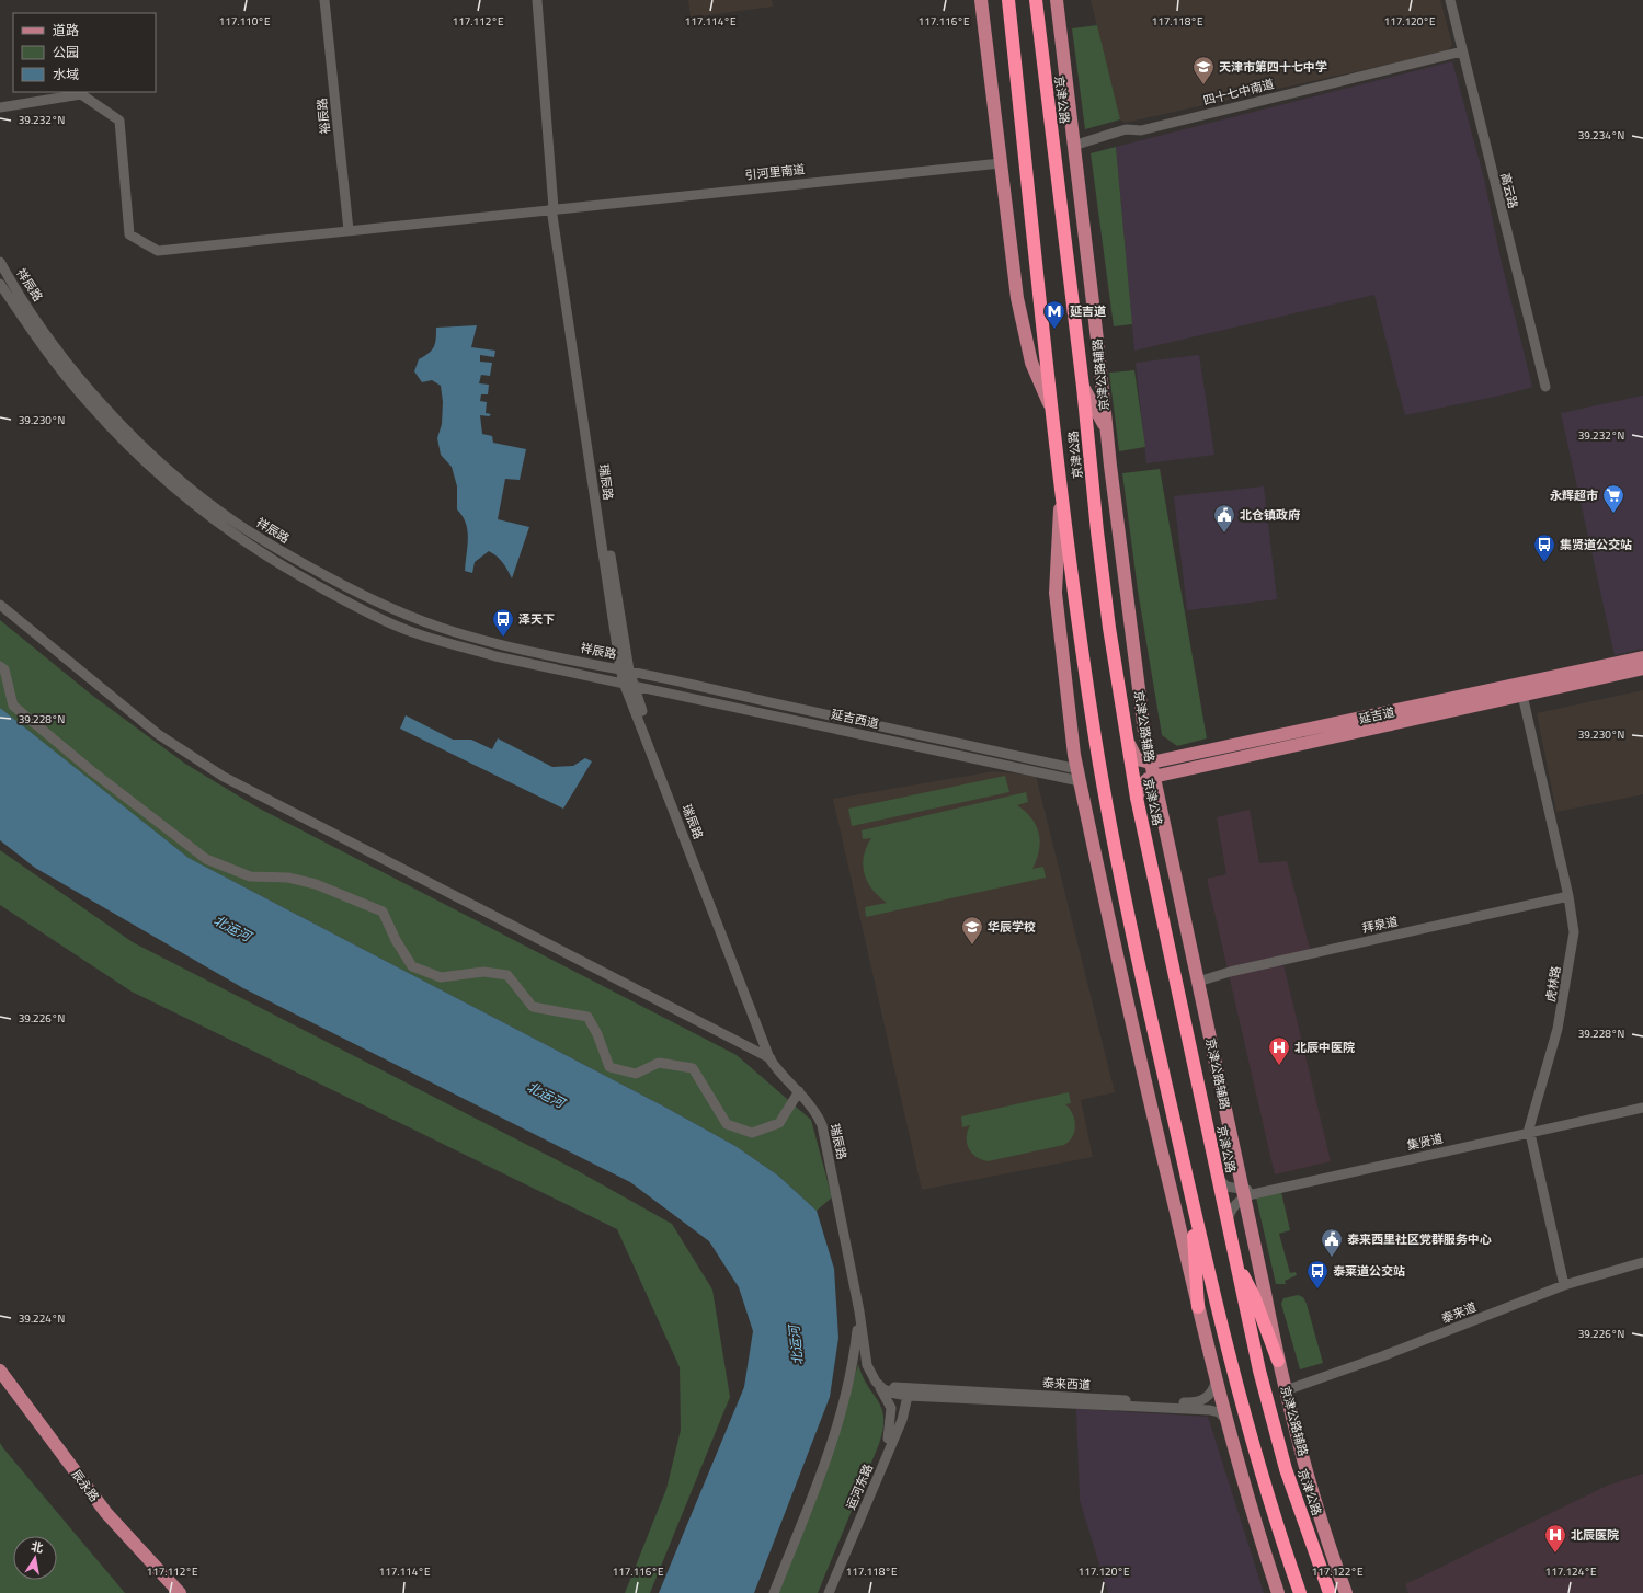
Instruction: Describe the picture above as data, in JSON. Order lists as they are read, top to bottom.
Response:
{
  "streets": {
    "highway": ["京津公路"],
    "main road": ["京津公路辅路", "延吉道", "辰永路"],
    "street": [
      "四十七中南道",
      "裕辰路",
      "引河里南道",
      "高云路",
      "祥辰路",
      "瑞辰路",
      "延吉西道",
      "拜泉道",
      "虎林路",
      "集贤道",
      "泰来道",
      "泰来西道",
      "运河东路"
    ]
  },
  "crossings": [
    ["四十七中南道", "高云路"],
    ["四十七中南道", "京津公路辅路"],
    ["裕辰路", "引河里南道"],
    ["引河里南道", "瑞辰路"],
    ["祥辰路", "瑞辰路"],
    ["祥辰路", "延吉西道"],
    ["京津公路辅路", "延吉道"],
    ["京津公路辅路", "拜泉道"],
    ["京津公路辅路", "集贤道"],
    ["京津公路辅路", "泰来道"],
    ["瑞辰路", "延吉西道"],
    ["瑞辰路", "泰来西道"],
    ["瑞辰路", "运河东路"],
    ["延吉道", "虎林路"],
    ["拜泉道", "虎林路"],
    ["虎林路", "集贤道"],
    ["虎林路", "泰来道"],
    ["泰来西道", "运河东路"]
  ],
  "water": ["北运河"],
  "places": {
    "school or university": ["天津市第四十七中学", "华辰学校"],
    "metro station": ["延吉道"],
    "supermarket": ["永辉超市"],
    "public building": ["北仓镇政府", "泰来西里社区党群服务中心"],
    "bus stop": ["集贤道公交站", "泽天下", "泰莱道公交站"],
    "hospital": ["北辰中医院", "北辰医院"]
  },
  "legend": ["道路", "公园", "水域"],
  "north": "top",
  "coordinates": [
    "117.110°E",
    "117.112°E",
    "117.114°E",
    "117.116°E",
    "117.118°E",
    "117.120°E",
    "39.232°N",
    "39.234°N",
    "39.230°N",
    "39.228°N",
    "39.226°N",
    "39.224°N",
    "117.122°E",
    "117.124°E"
  ]
}
